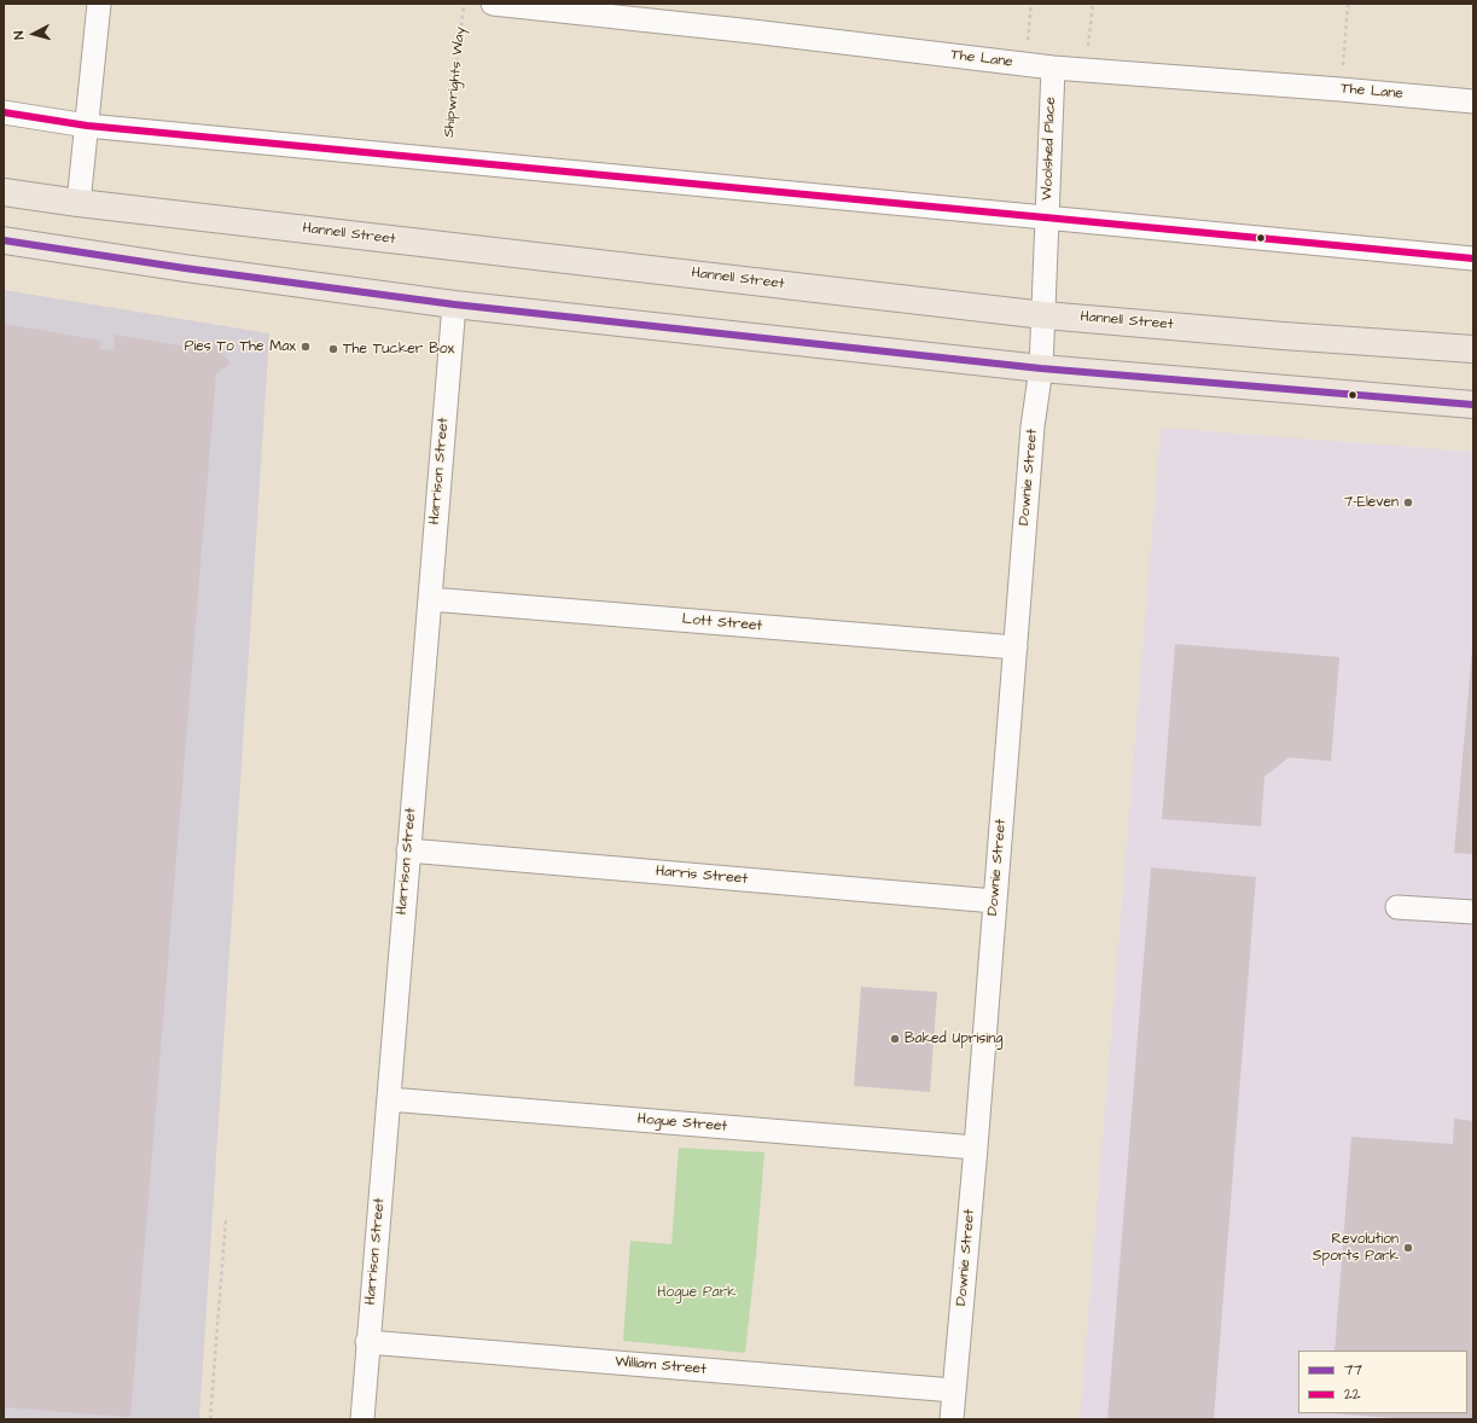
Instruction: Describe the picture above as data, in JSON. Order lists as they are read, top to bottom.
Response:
{
  "streets": {
    "highway": ["Hannell Street"],
    "street": [
      "The Lane",
      "Woolshed Place",
      "Harrison Street",
      "Downie Street",
      "Lott Street",
      "Harris Street",
      "Hogue Street",
      "William Street"
    ],
    "path": ["Shipwrights Way"]
  },
  "crossings": [
    ["The Lane", "Woolshed Place"],
    ["Woolshed Place", "Hannell Street"],
    ["Woolshed Place", "Downie Street"],
    ["Hannell Street", "Downie Street"],
    ["Harrison Street", "Lott Street"],
    ["Harrison Street", "Harris Street"],
    ["Harrison Street", "Hogue Street"],
    ["Harrison Street", "William Street"],
    ["Downie Street", "Lott Street"],
    ["Downie Street", "Harris Street"],
    ["Downie Street", "Hogue Street"],
    ["Downie Street", "William Street"]
  ],
  "parks": ["Hogue Park"],
  "places": [
    "Pies To The Max",
    "The Tucker Box",
    "7-Eleven",
    "Baked Uprising",
    "Revolution Sports Park"
  ],
  "lines": ["transit line 22", "transit line 77"],
  "legend": ["77", "22"],
  "north": "left"
}
